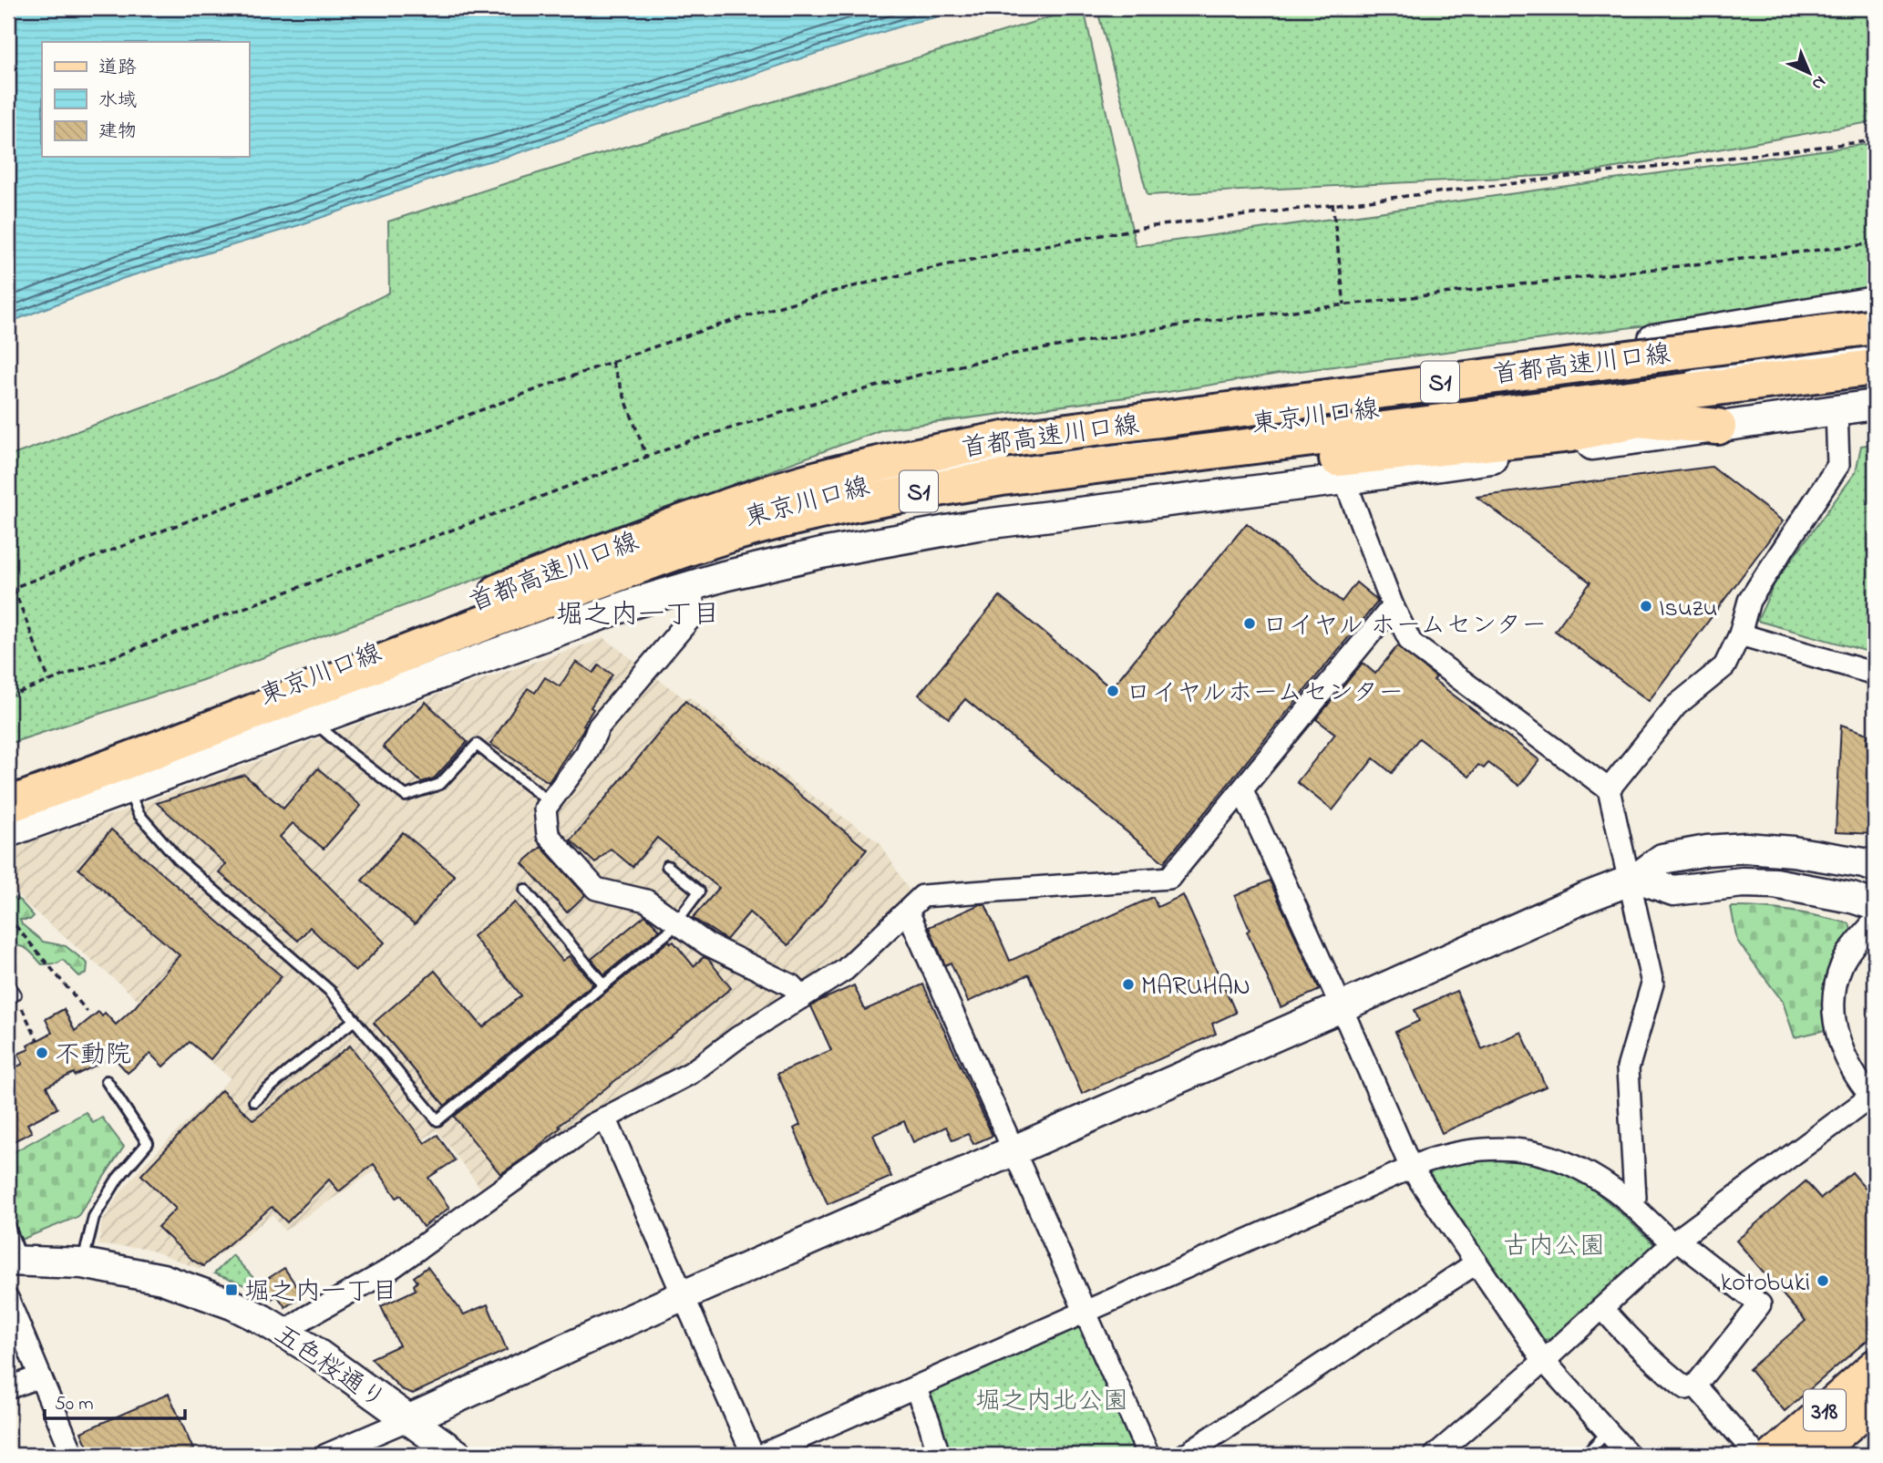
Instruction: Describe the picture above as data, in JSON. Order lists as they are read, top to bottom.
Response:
{
  "streets": {
    "highway": ["首都高速川口線", "S1"],
    "main road": ["東京川口線", "五色桜通り", "318"]
  },
  "crossings": [
    ["首都高速川口線", "S1"]
  ],
  "districts": ["堀之内一丁目"],
  "parks": ["古内公園", "堀之内北公園"],
  "places": {
    "other": [
      "Isuzu",
      "ロイヤル ホームセンター",
      "ロイヤルホームセンター",
      "MARUHAN",
      "不動院",
      "kotobuki"
    ],
    "transit": ["堀之内一丁目"]
  },
  "legend": ["道路", "水域", "建物"],
  "scale_bar": "50 m",
  "north": "bottom right"
}
